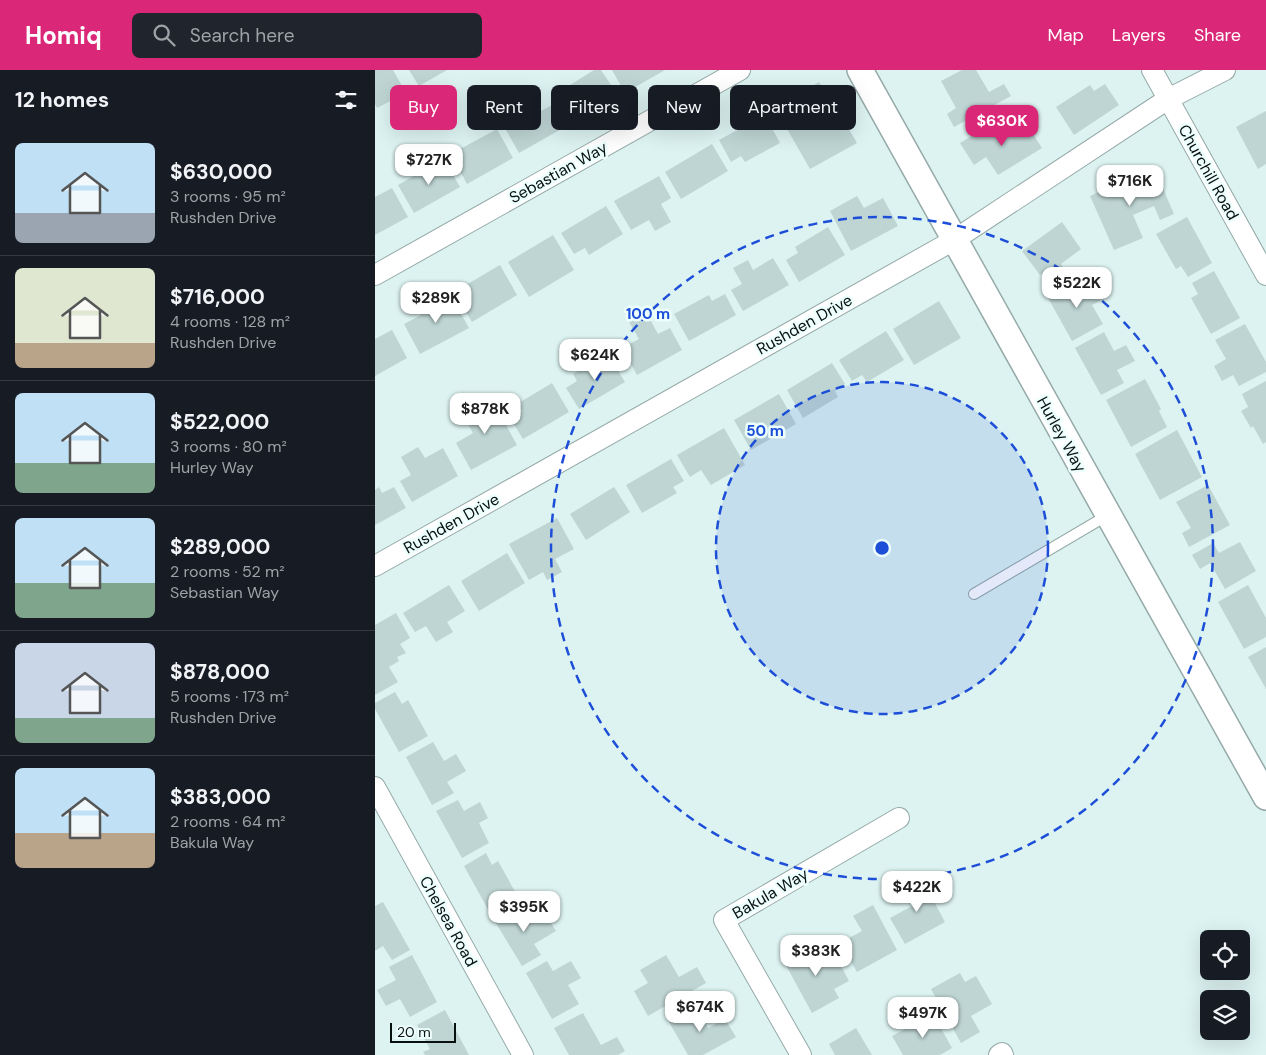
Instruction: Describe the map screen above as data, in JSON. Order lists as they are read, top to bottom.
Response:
{
  "streets": {
    "street": [
      "Sebastian Way",
      "Churchill Road",
      "Rushden Drive",
      "Hurley Way",
      "Bakula Way",
      "Chelsea Road"
    ]
  },
  "crossings": [
    ["Churchill Road", "Rushden Drive"],
    ["Rushden Drive", "Hurley Way"]
  ],
  "scale_bar": "20 m",
  "page": {
    "header": "Homiq",
    "search": "Search here",
    "nav": ["Map", "Layers", "Share"],
    "heading": "12 homes",
    "chip": [
      "Buy",
      "Rent",
      "Filters",
      "New",
      "Apartment"
    ],
    "price": [
      "$630K",
      "$727K",
      "$716K",
      "$522K",
      "$289K",
      "$624K",
      "$878K",
      "$422K",
      "$395K",
      "$383K",
      "$674K",
      "$497K"
    ],
    "list": [
      {
        "name": "$630,000",
        "note": "3 rooms · 95 m² · Rushden Drive"
      },
      {
        "name": "$716,000",
        "note": "4 rooms · 128 m² · Rushden Drive"
      },
      {
        "name": "$522,000",
        "note": "3 rooms · 80 m² · Hurley Way"
      },
      {
        "name": "$289,000",
        "note": "2 rooms · 52 m² · Sebastian Way"
      },
      {
        "name": "$878,000",
        "note": "5 rooms · 173 m² · Rushden Drive"
      },
      {
        "name": "$383,000",
        "note": "2 rooms · 64 m² · Bakula Way"
      }
    ],
    "scale": "20 m"
  },
  "rings": ["100 m", "50 m"]
}
